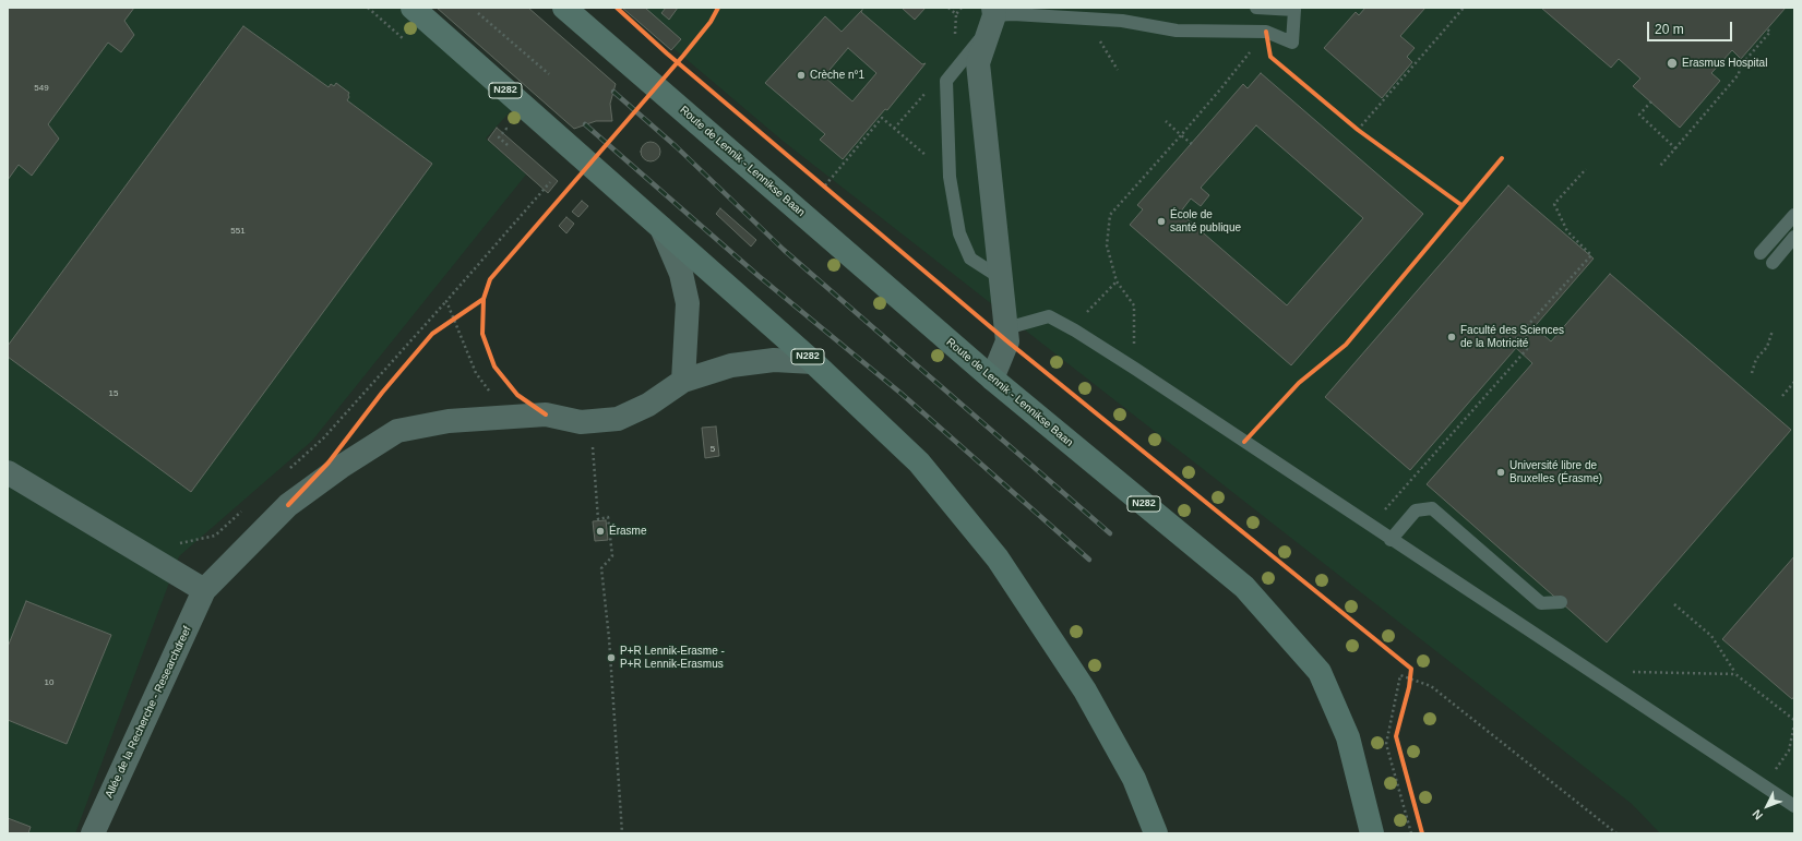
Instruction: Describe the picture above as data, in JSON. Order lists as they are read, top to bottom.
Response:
{
  "streets": {
    "main road": ["N282", "Route de Lennik - Lennikse Baan"],
    "street": ["Allée de la Recherche - Researchdreef"]
  },
  "crossings": [
    ["N282", "Allée de la Recherche - Researchdreef"]
  ],
  "places": [
    "Erasmus Hospital",
    "Crèche n°1",
    "École de santé publique",
    "Faculté des Sciences de la Motricité",
    "Université libre de Bruxelles (Érasme)",
    "Érasme",
    "P+R Lennik-Erasme - P+R Lennik-Erasmus"
  ],
  "house_numbers": [
    "549",
    "551",
    "15",
    "5",
    "10"
  ],
  "scale_bar": "20 m",
  "north": "bottom left"
}
